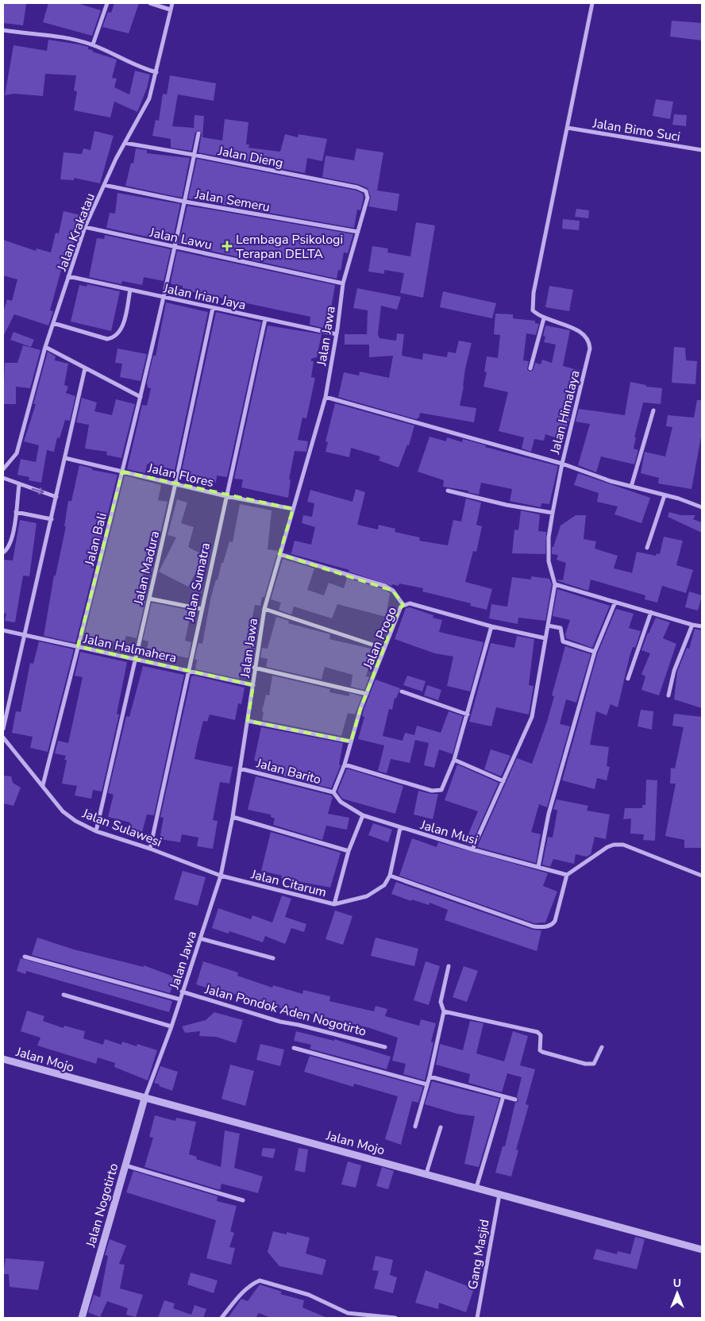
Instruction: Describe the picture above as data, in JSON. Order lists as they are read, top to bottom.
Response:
{
  "streets": {
    "street": [
      "Jalan Bimo Suci",
      "Jalan Dieng",
      "Jalan Semeru",
      "Jalan Krakatau",
      "Jalan Lawu",
      "Jalan Irian Jaya",
      "Jalan Jawa",
      "Jalan Himalaya",
      "Jalan Flores",
      "Jalan Bali",
      "Jalan Madura",
      "Jalan Sumatra",
      "Jalan Progo",
      "Jalan Halmahera",
      "Jalan Barito",
      "Jalan Sulawesi",
      "Jalan Musi",
      "Jalan Citarum",
      "Jalan Pondok Aden Nogotirto",
      "Jalan Mojo",
      "Jalan Nogotirto",
      "Gang Masjid"
    ]
  },
  "crossings": [
    ["Jalan Dieng", "Jalan Krakatau"],
    ["Jalan Dieng", "Jalan Jawa"],
    ["Jalan Dieng", "Jalan Bali"],
    ["Jalan Semeru", "Jalan Krakatau"],
    ["Jalan Semeru", "Jalan Jawa"],
    ["Jalan Semeru", "Jalan Bali"],
    ["Jalan Krakatau", "Jalan Lawu"],
    ["Jalan Krakatau", "Jalan Irian Jaya"],
    ["Jalan Lawu", "Jalan Jawa"],
    ["Jalan Lawu", "Jalan Bali"],
    ["Jalan Irian Jaya", "Jalan Jawa"],
    ["Jalan Irian Jaya", "Jalan Bali"],
    ["Jalan Irian Jaya", "Jalan Madura"],
    ["Jalan Irian Jaya", "Jalan Sumatra"],
    ["Jalan Jawa", "Jalan Flores"],
    ["Jalan Jawa", "Jalan Halmahera"],
    ["Jalan Jawa", "Jalan Barito"],
    ["Jalan Jawa", "Jalan Sulawesi"],
    ["Jalan Jawa", "Jalan Citarum"],
    ["Jalan Jawa", "Jalan Pondok Aden Nogotirto"],
    ["Jalan Jawa", "Jalan Mojo"],
    ["Jalan Jawa", "Jalan Nogotirto"],
    ["Jalan Flores", "Jalan Bali"],
    ["Jalan Flores", "Jalan Madura"],
    ["Jalan Flores", "Jalan Sumatra"],
    ["Jalan Bali", "Jalan Halmahera"],
    ["Jalan Bali", "Jalan Sulawesi"],
    ["Jalan Madura", "Jalan Halmahera"],
    ["Jalan Madura", "Jalan Sulawesi"],
    ["Jalan Sumatra", "Jalan Halmahera"],
    ["Jalan Sumatra", "Jalan Sulawesi"],
    ["Jalan Progo", "Jalan Barito"],
    ["Jalan Progo", "Jalan Musi"],
    ["Jalan Barito", "Jalan Musi"],
    ["Jalan Sulawesi", "Jalan Citarum"],
    ["Jalan Mojo", "Jalan Nogotirto"],
    ["Jalan Mojo", "Gang Masjid"]
  ],
  "places": {
    "health": ["Lembaga Psikologi Terapan DELTA"]
  },
  "north": "top"
}
